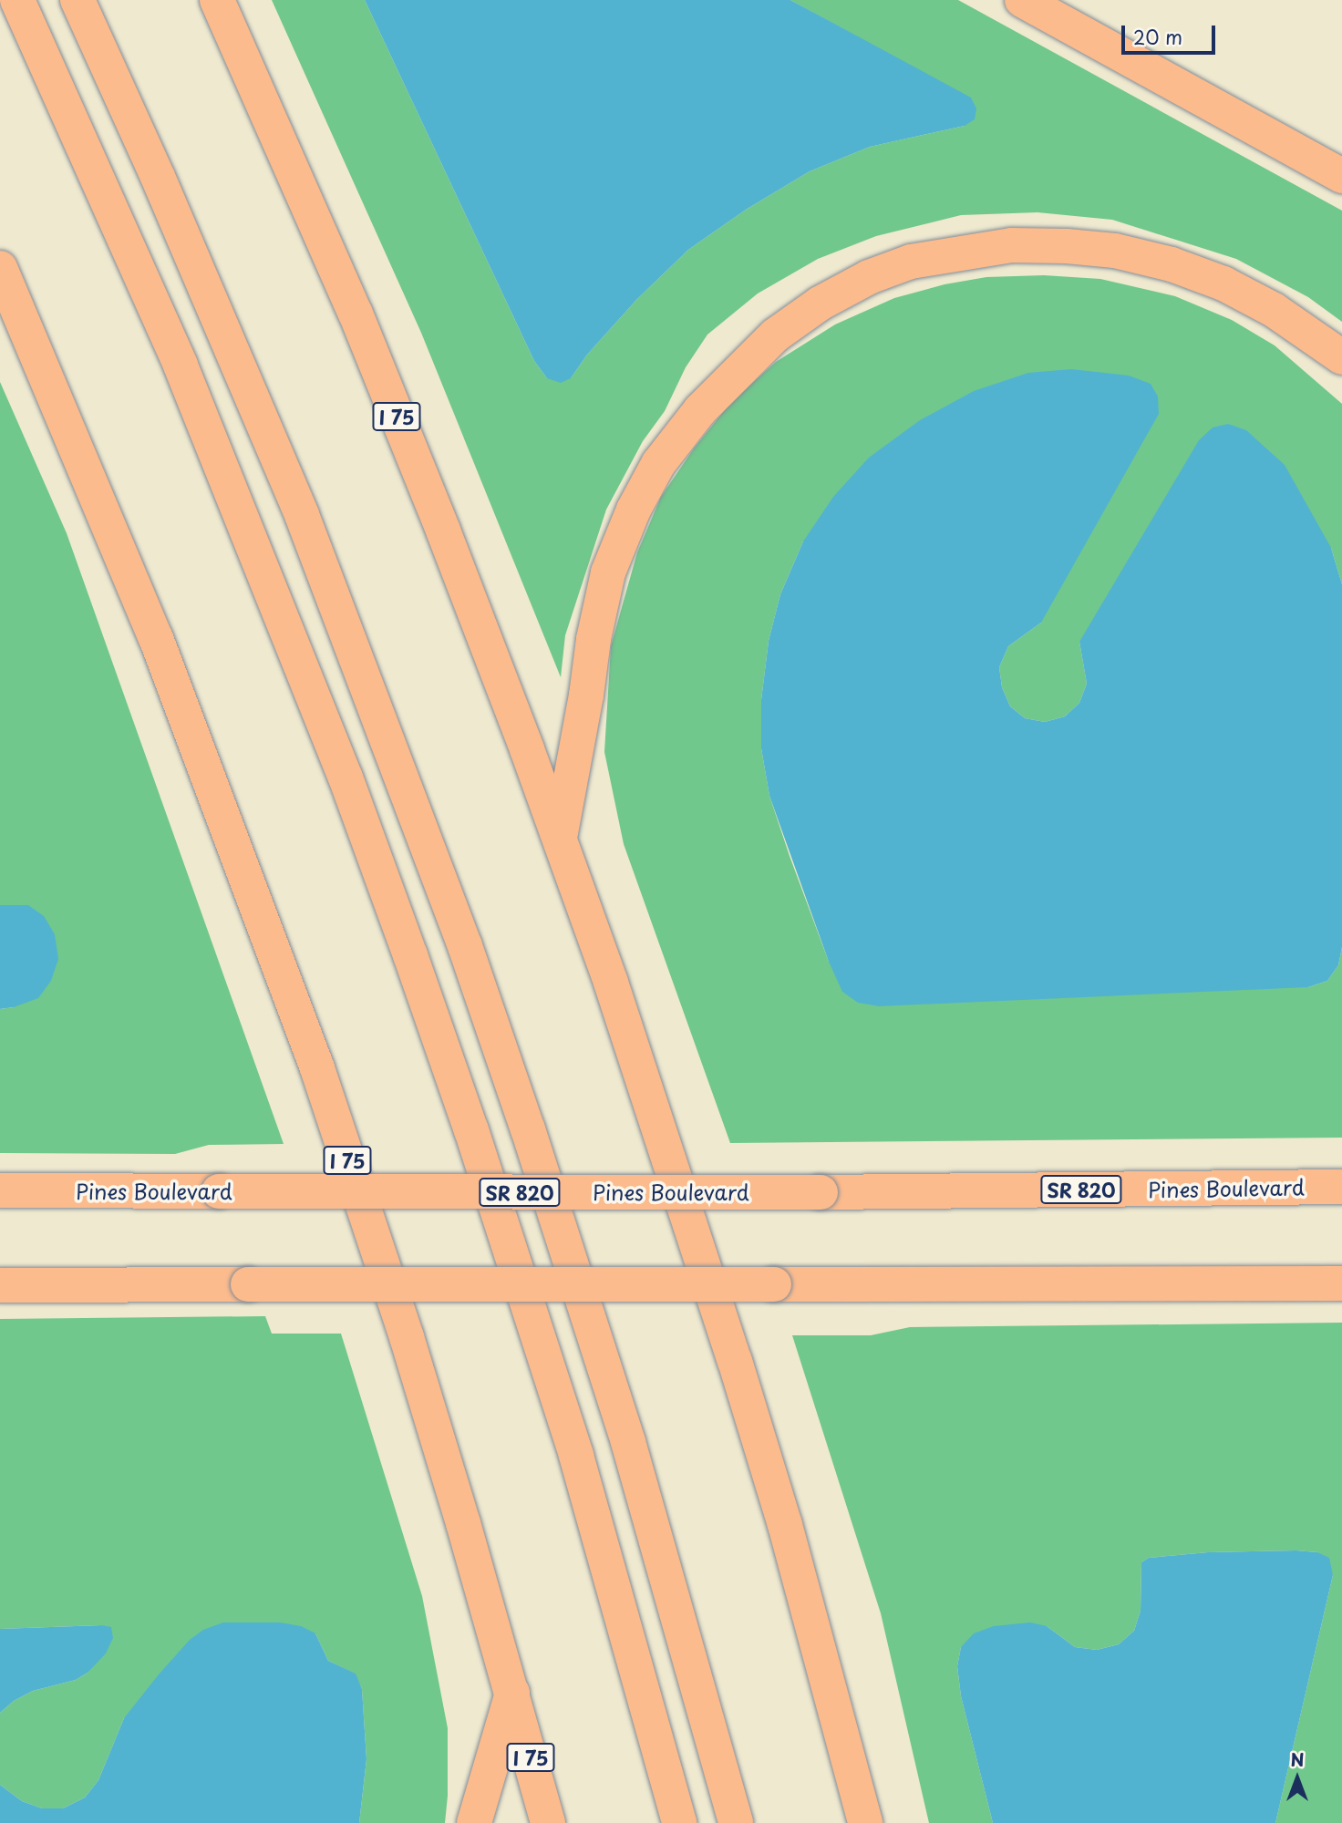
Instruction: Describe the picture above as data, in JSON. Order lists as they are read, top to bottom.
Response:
{
  "streets": {
    "main road": ["I 75", "Pines Boulevard", "SR 820"]
  },
  "scale_bar": "20 m",
  "north": "top"
}
